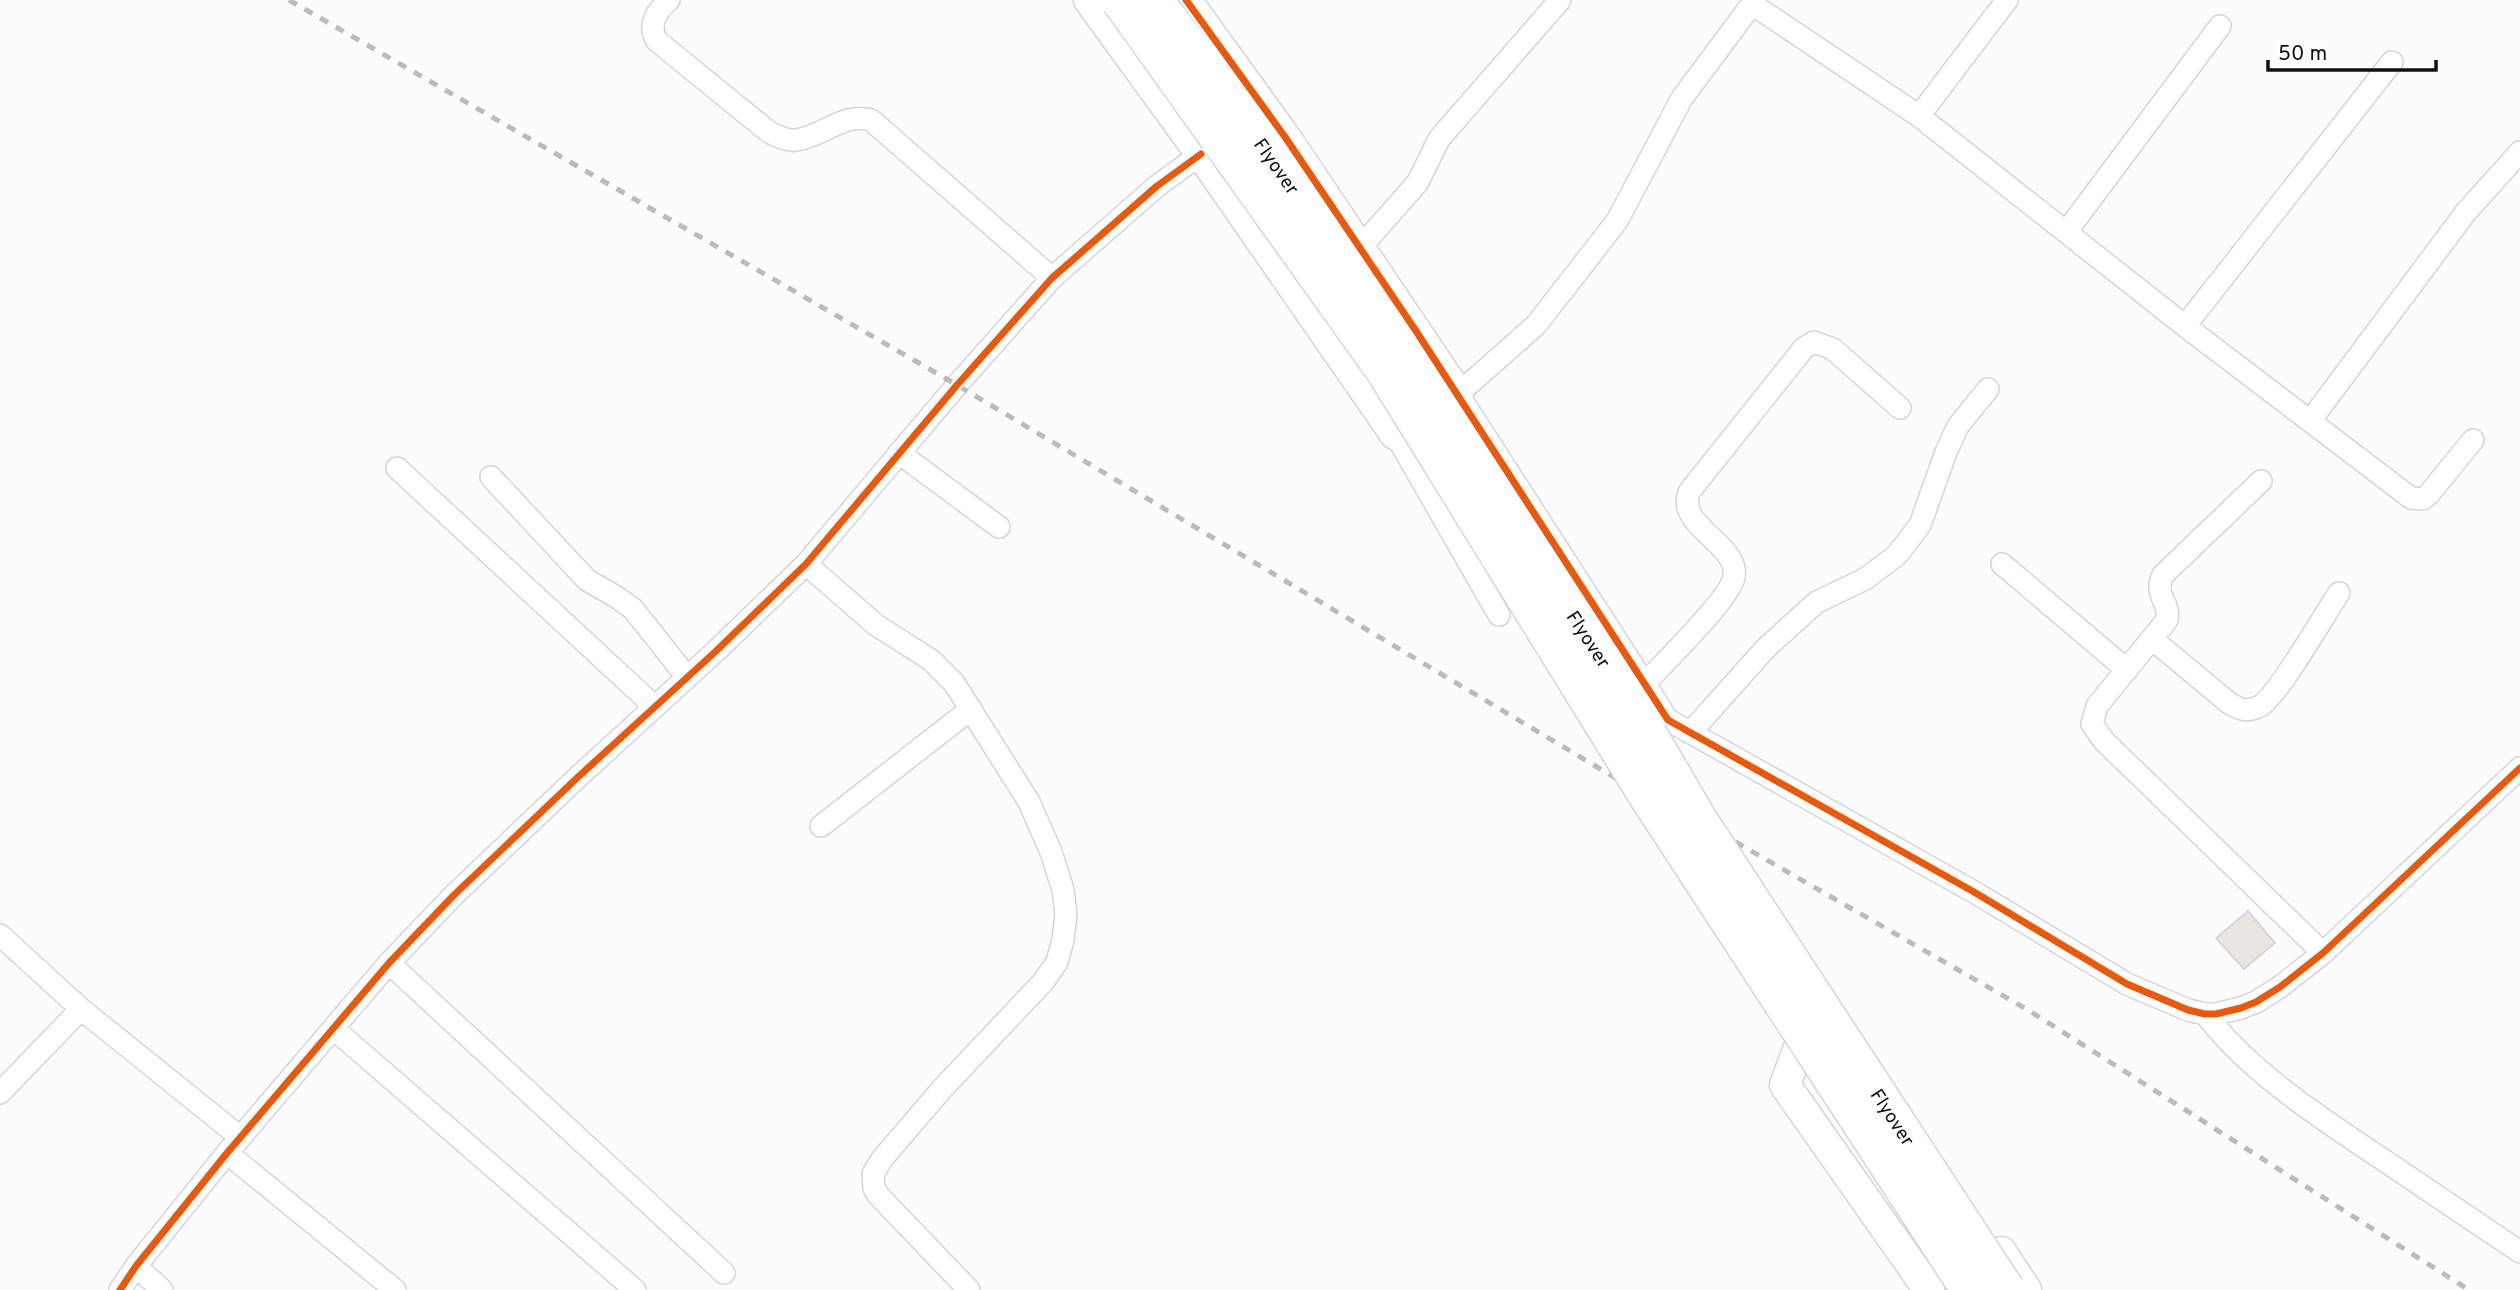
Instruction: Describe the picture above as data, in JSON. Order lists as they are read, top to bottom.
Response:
{
  "streets": {
    "highway": ["Flyover"]
  },
  "scale_bar": "50 m"
}
